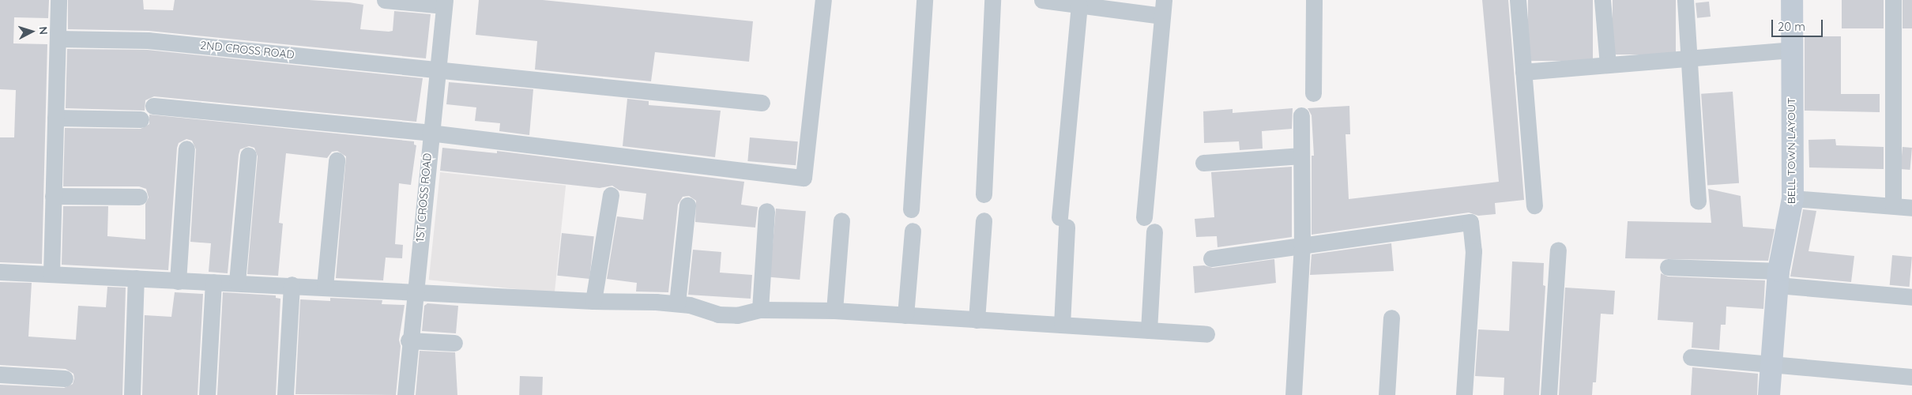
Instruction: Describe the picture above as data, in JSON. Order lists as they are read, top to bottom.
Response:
{
  "streets": {
    "street": ["2ND CROSS ROAD", "BELL TOWN LAYOUT", "1ST CROSS ROAD"]
  },
  "crossings": [
    ["2ND CROSS ROAD", "1ST CROSS ROAD"]
  ],
  "scale_bar": "20 m",
  "north": "right"
}
